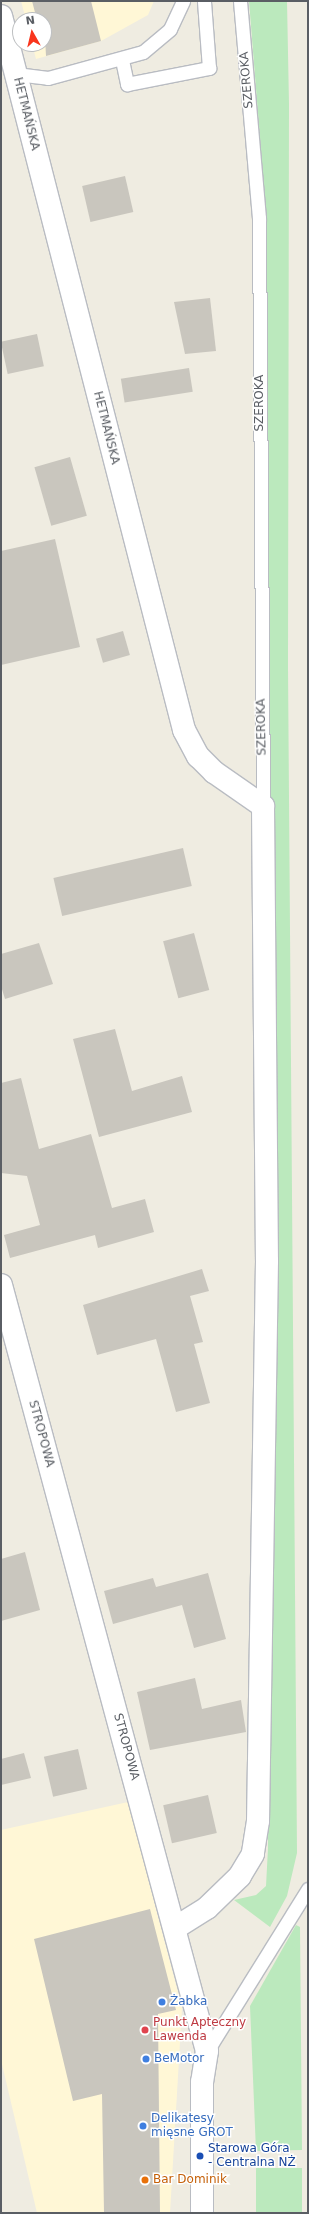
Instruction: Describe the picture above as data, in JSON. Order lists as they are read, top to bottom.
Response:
{
  "streets": {
    "street": ["HETMAŃSKA", "STROPOWA"],
    "lane": ["SZEROKA"]
  },
  "crossings": [
    ["SZEROKA", "HETMAŃSKA"]
  ],
  "places": [
    "Żabka",
    "Punkt Apteczny Lawenda",
    "BeMotor",
    "Delikatesy mięsne GROT",
    "Starowa Góra - Centralna NŻ",
    "Bar Dominik"
  ],
  "north": "top"
}
